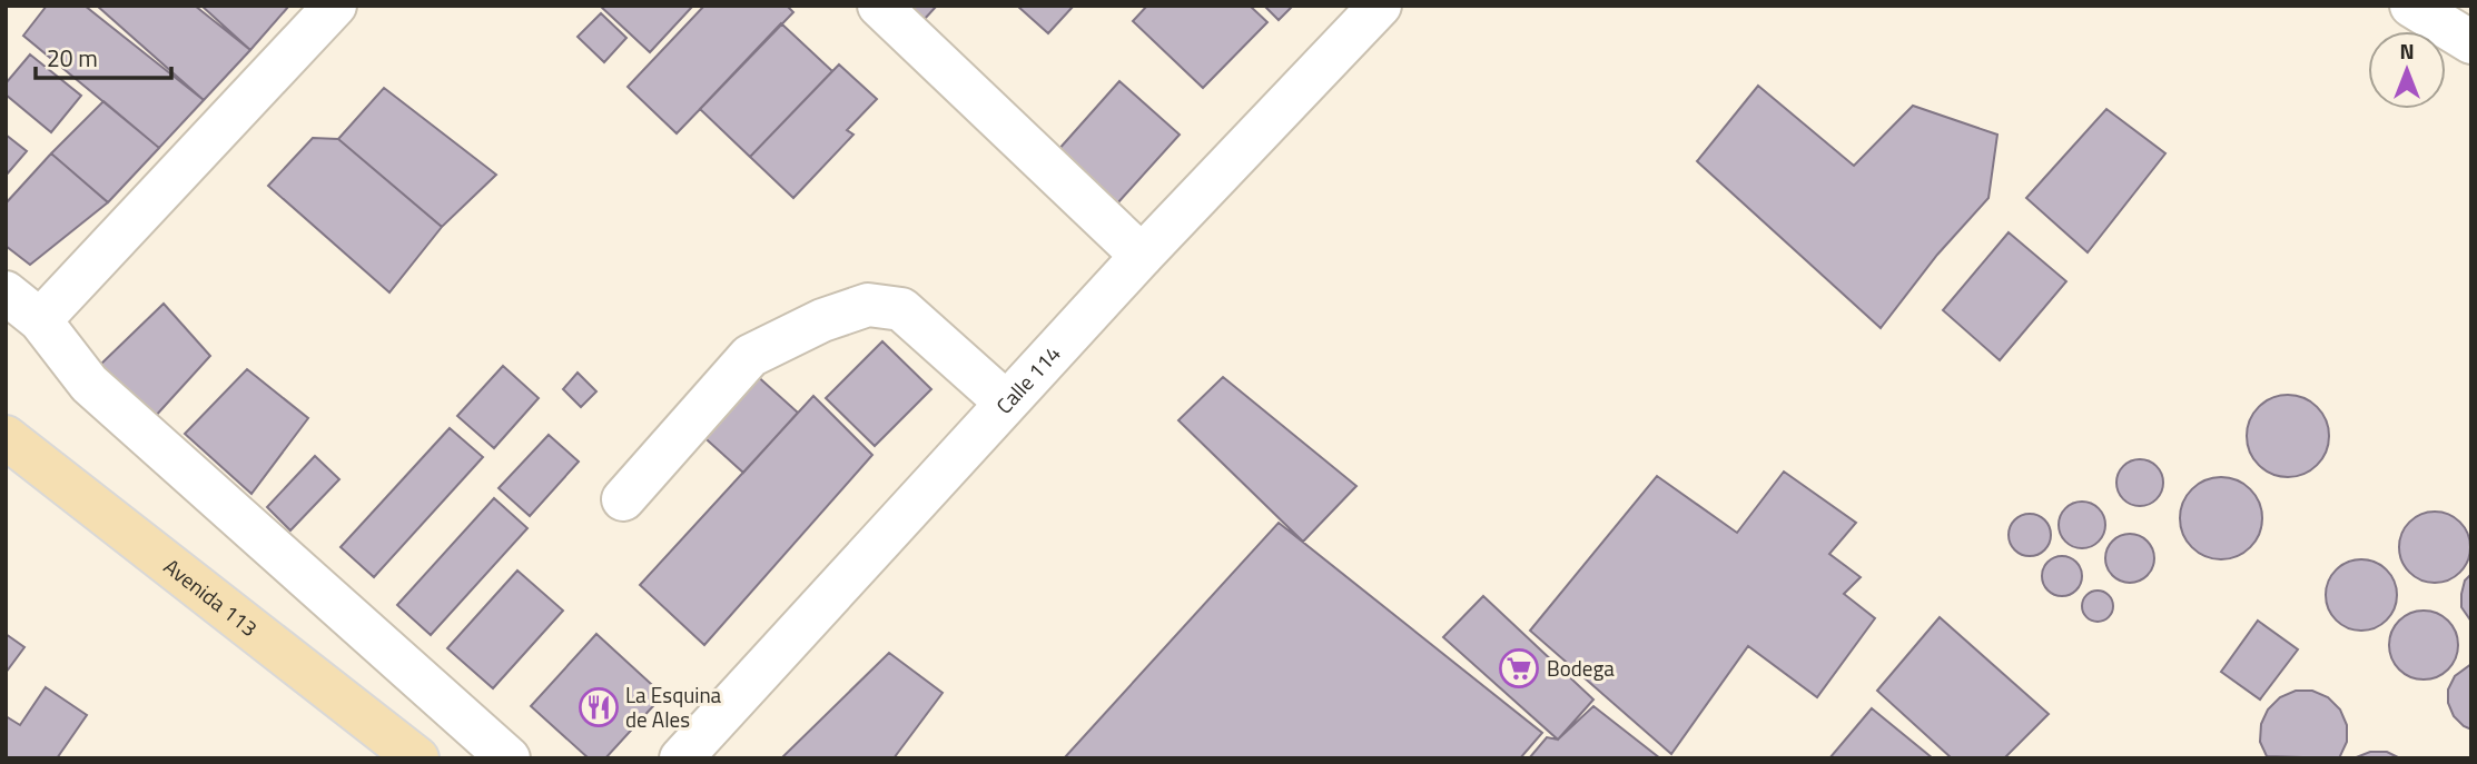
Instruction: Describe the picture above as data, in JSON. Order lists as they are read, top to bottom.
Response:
{
  "streets": {
    "main road": ["Avenida 113"],
    "street": ["Calle 114"]
  },
  "places": {
    "supermarket": ["Bodega"],
    "restaurant": ["La Esquina de Ales"]
  },
  "scale_bar": "20 m",
  "north": "top"
}
